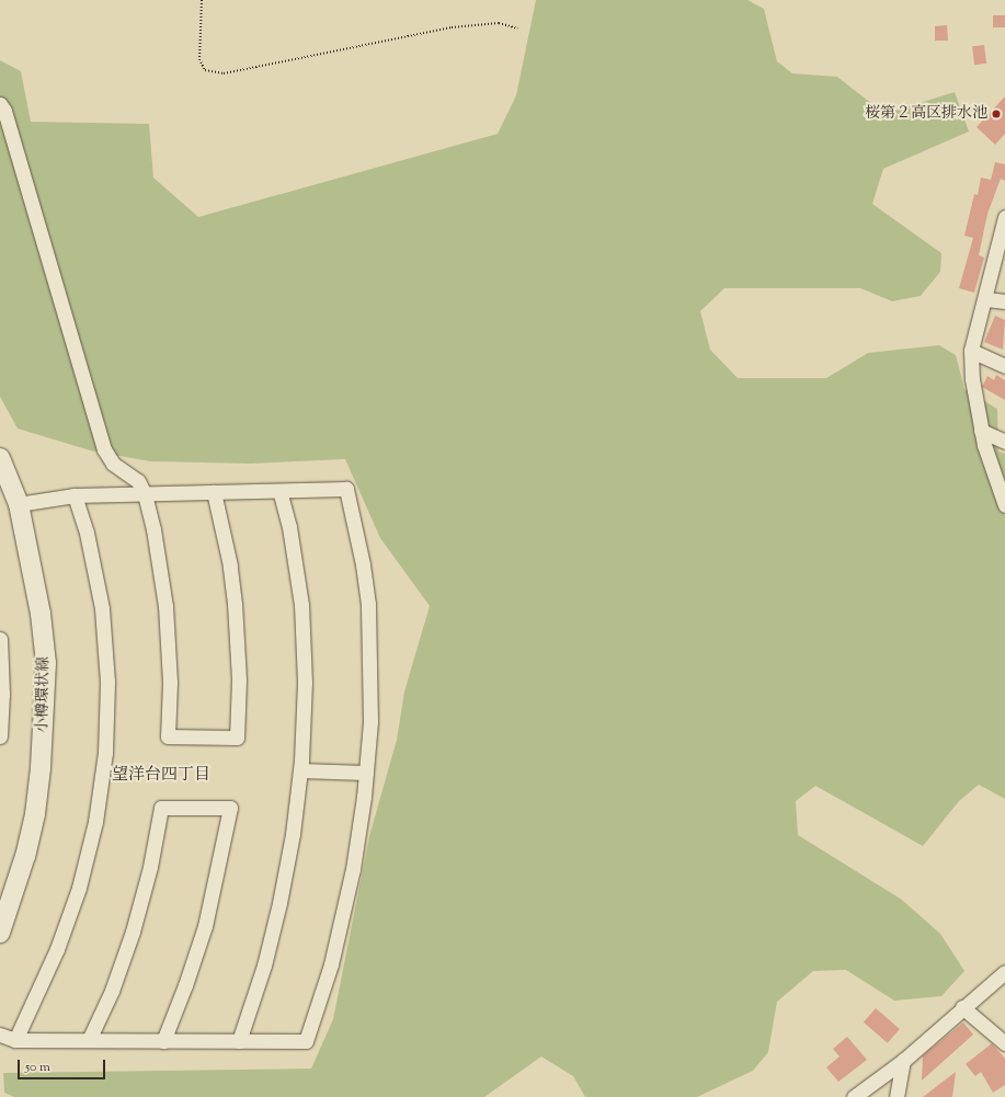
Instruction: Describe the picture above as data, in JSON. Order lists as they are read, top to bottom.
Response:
{
  "streets": {
    "main road": ["小樽環状線"]
  },
  "districts": ["望洋台四丁目"],
  "places": ["桜第２高区排水池"],
  "scale_bar": "50 m"
}
